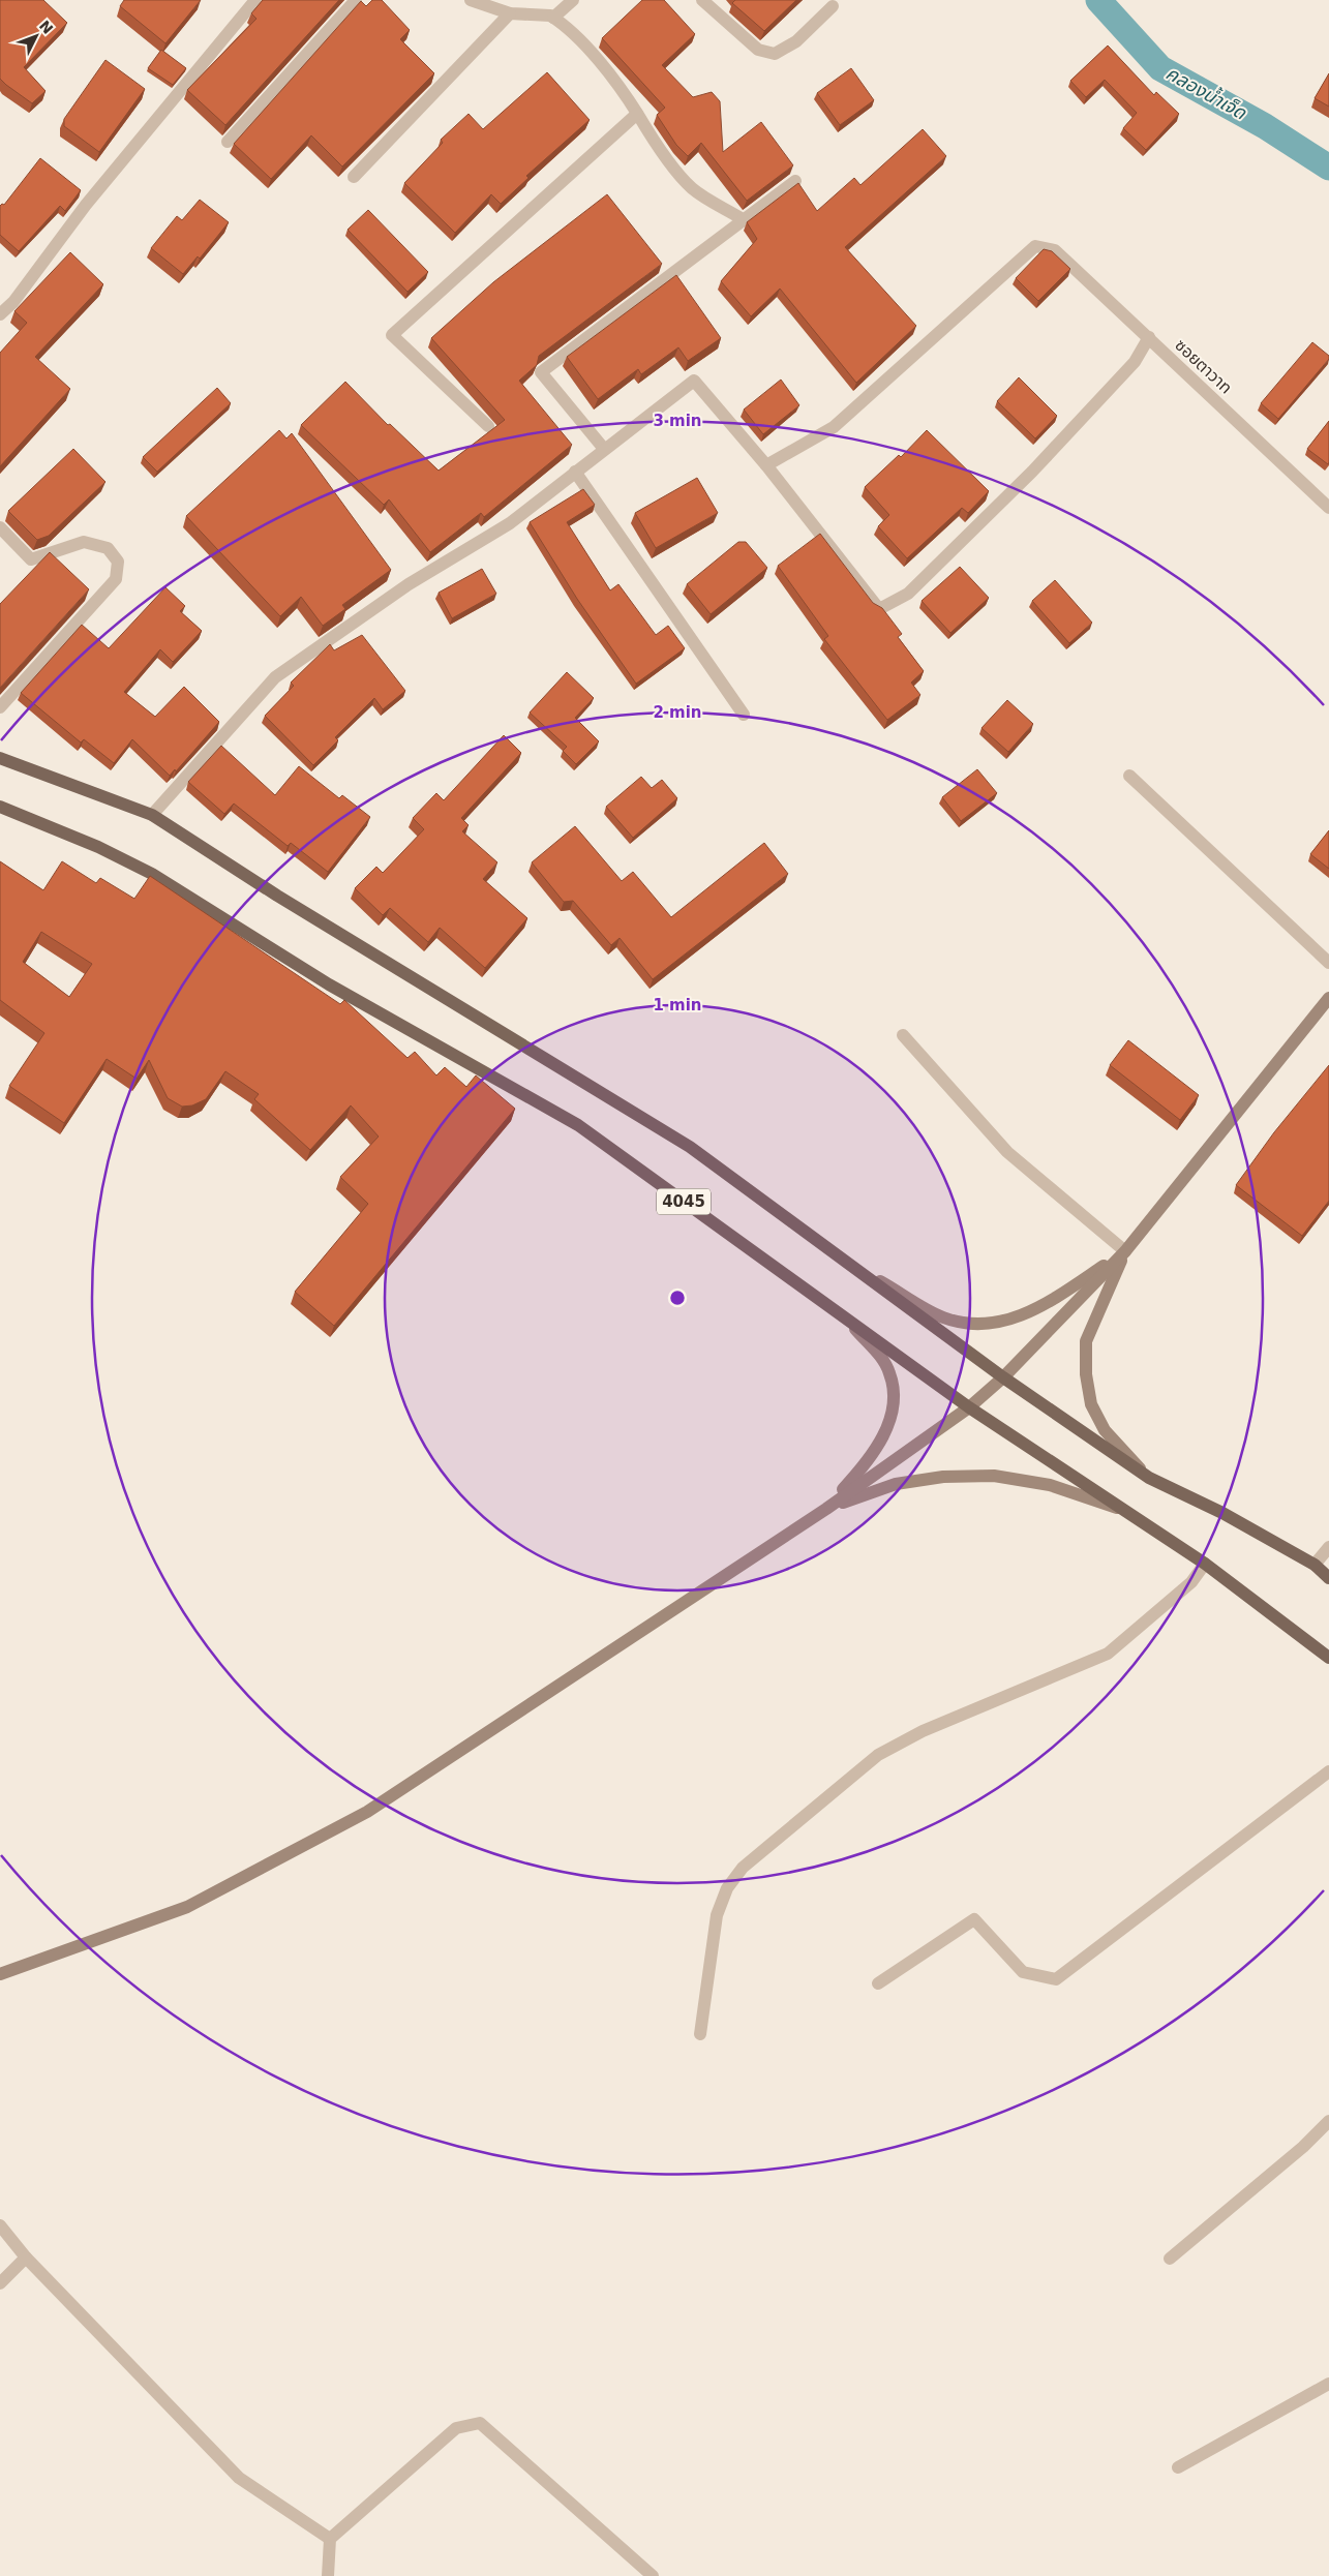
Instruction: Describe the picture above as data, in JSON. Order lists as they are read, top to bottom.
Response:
{
  "streets": {
    "main road": ["4045"],
    "street": ["ซอยตาวาท"]
  },
  "water": ["คลองน้ำเจ็ด"],
  "north": "top right",
  "rings": ["3 min", "2 min", "1 min"]
}
